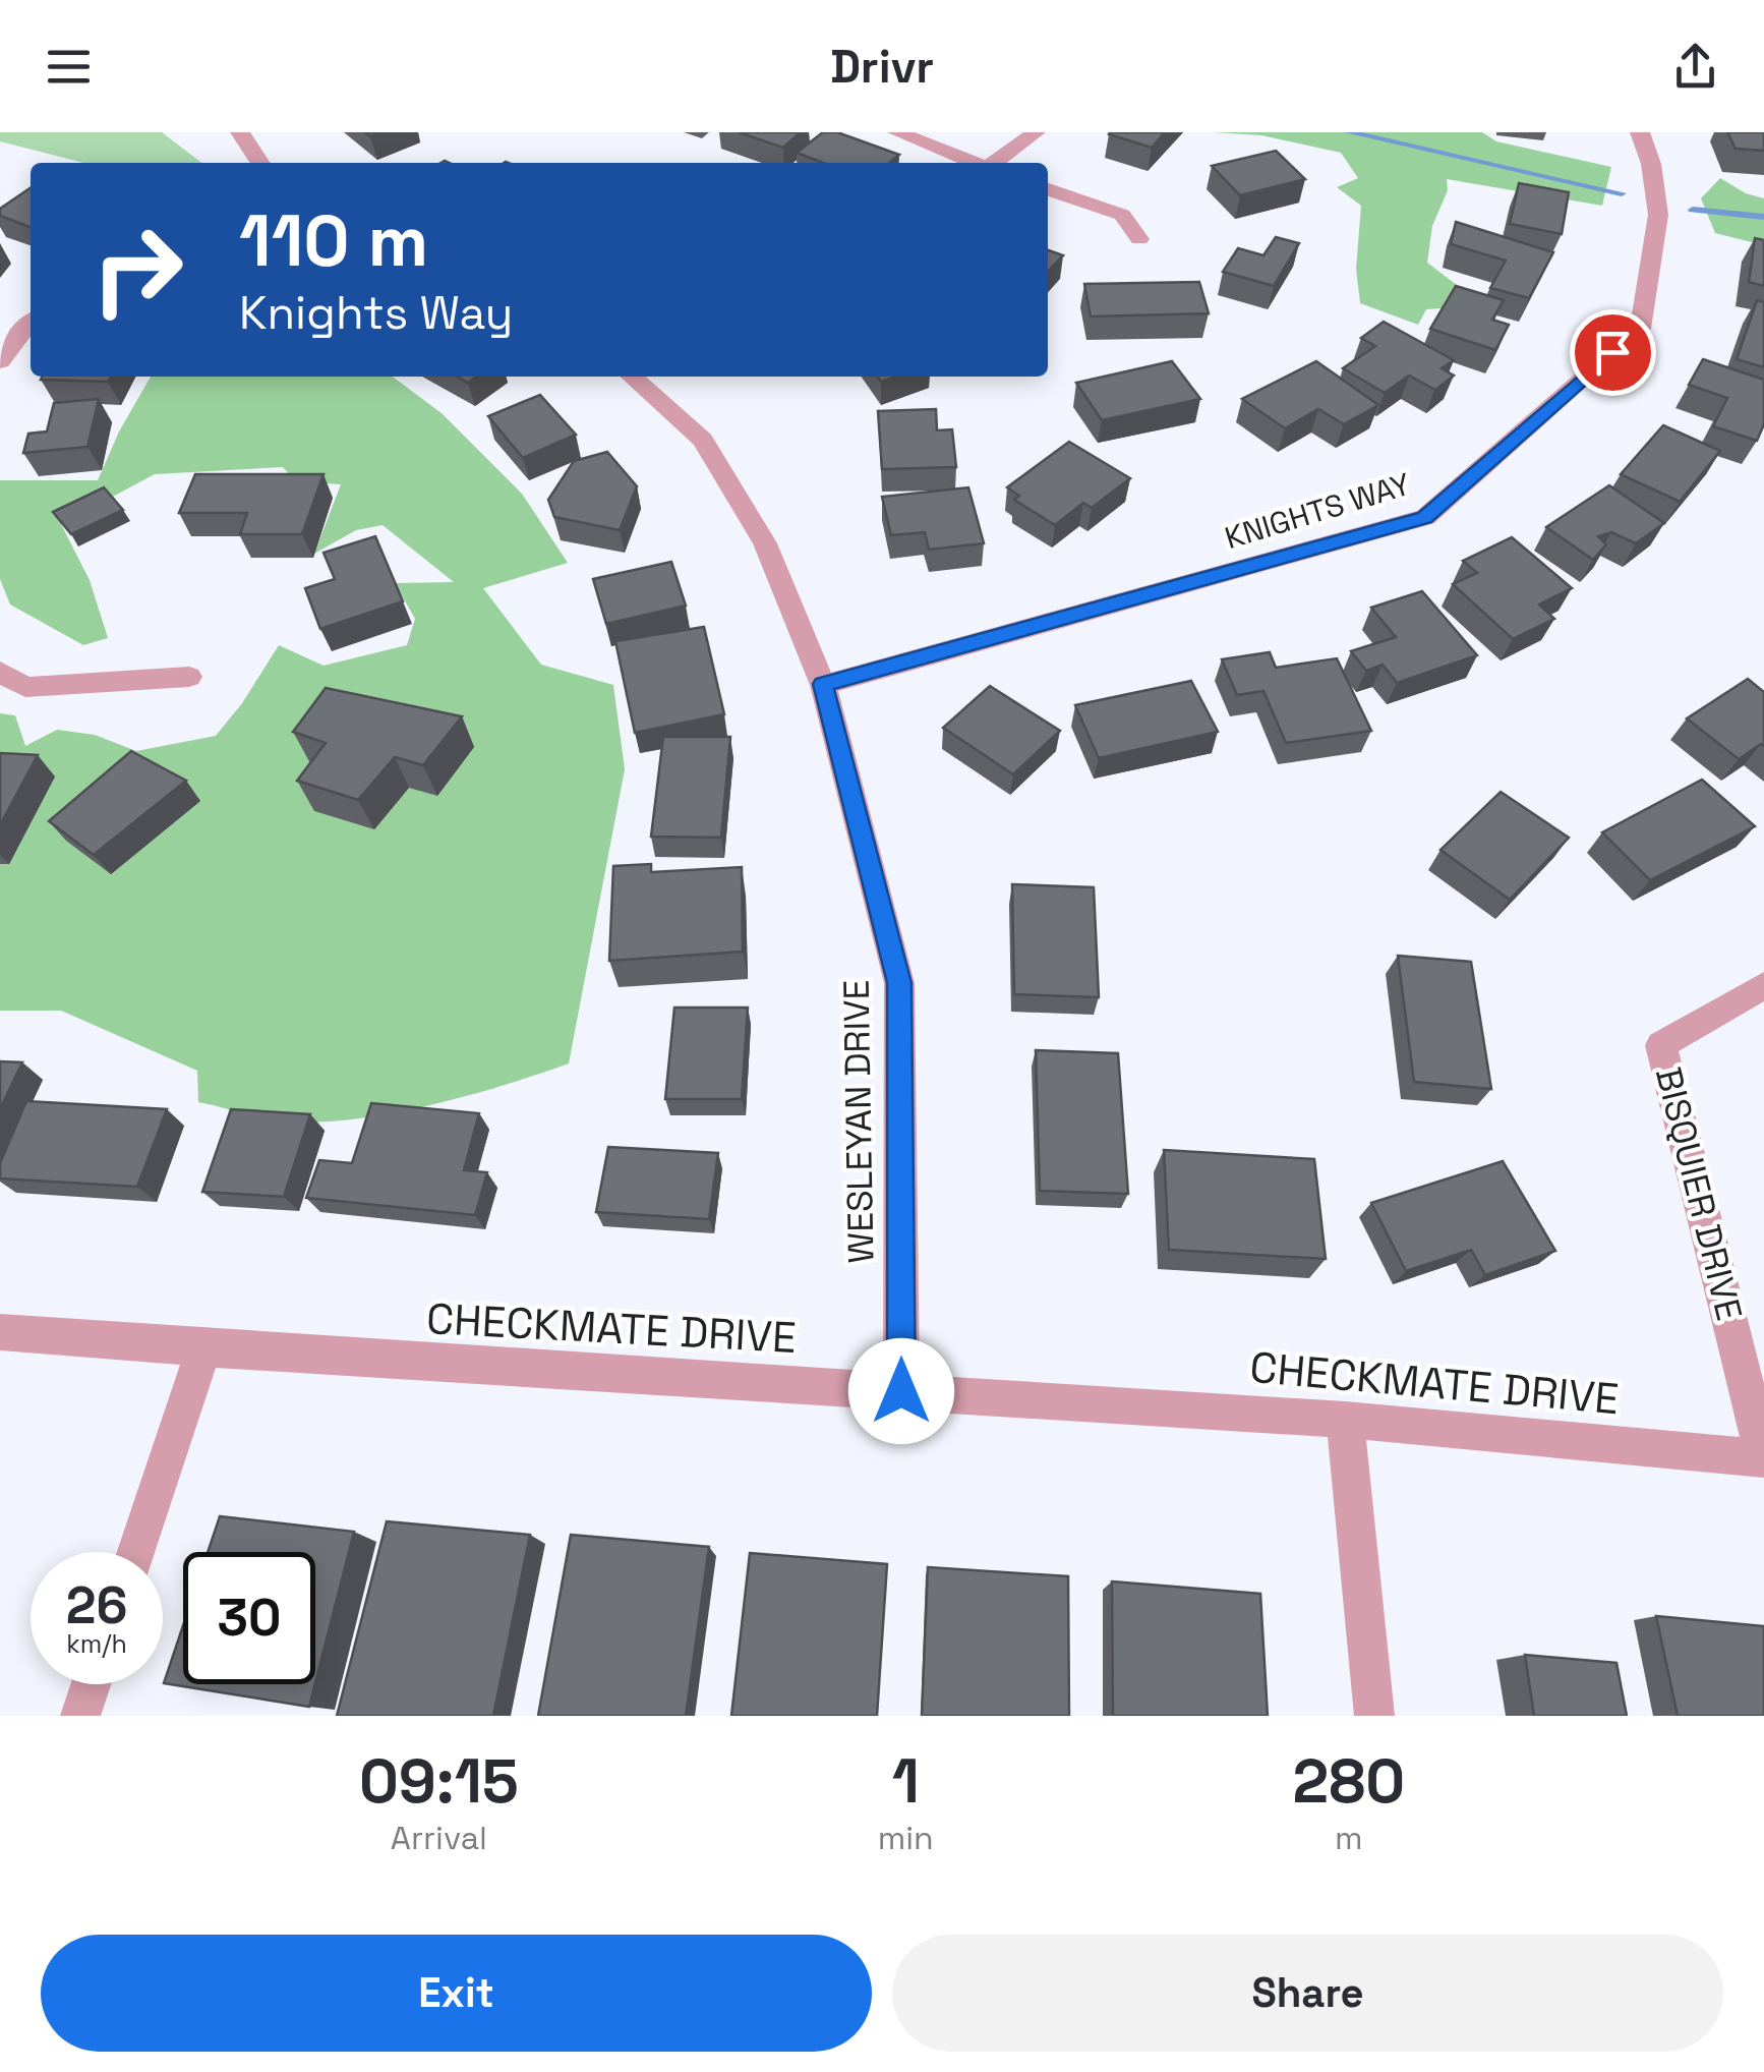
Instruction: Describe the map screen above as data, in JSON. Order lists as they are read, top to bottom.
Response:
{
  "streets": {
    "street": [
      "KNIGHTS WAY",
      "WESLEYAN DRIVE",
      "BISQUIER DRIVE",
      "CHECKMATE DRIVE"
    ]
  },
  "crossings": [
    ["KNIGHTS WAY", "WESLEYAN DRIVE"],
    ["WESLEYAN DRIVE", "CHECKMATE DRIVE"],
    ["BISQUIER DRIVE", "CHECKMATE DRIVE"]
  ],
  "page": {
    "header": "Drivr",
    "turn": ["110 m", "Knights Way"],
    "speed": "26 km/h",
    "limit": "30",
    "eta": [
      "09:15",
      "Arrival",
      "1",
      "min",
      "280",
      "m"
    ],
    "buttons": ["Exit", "Share"]
  }
}
